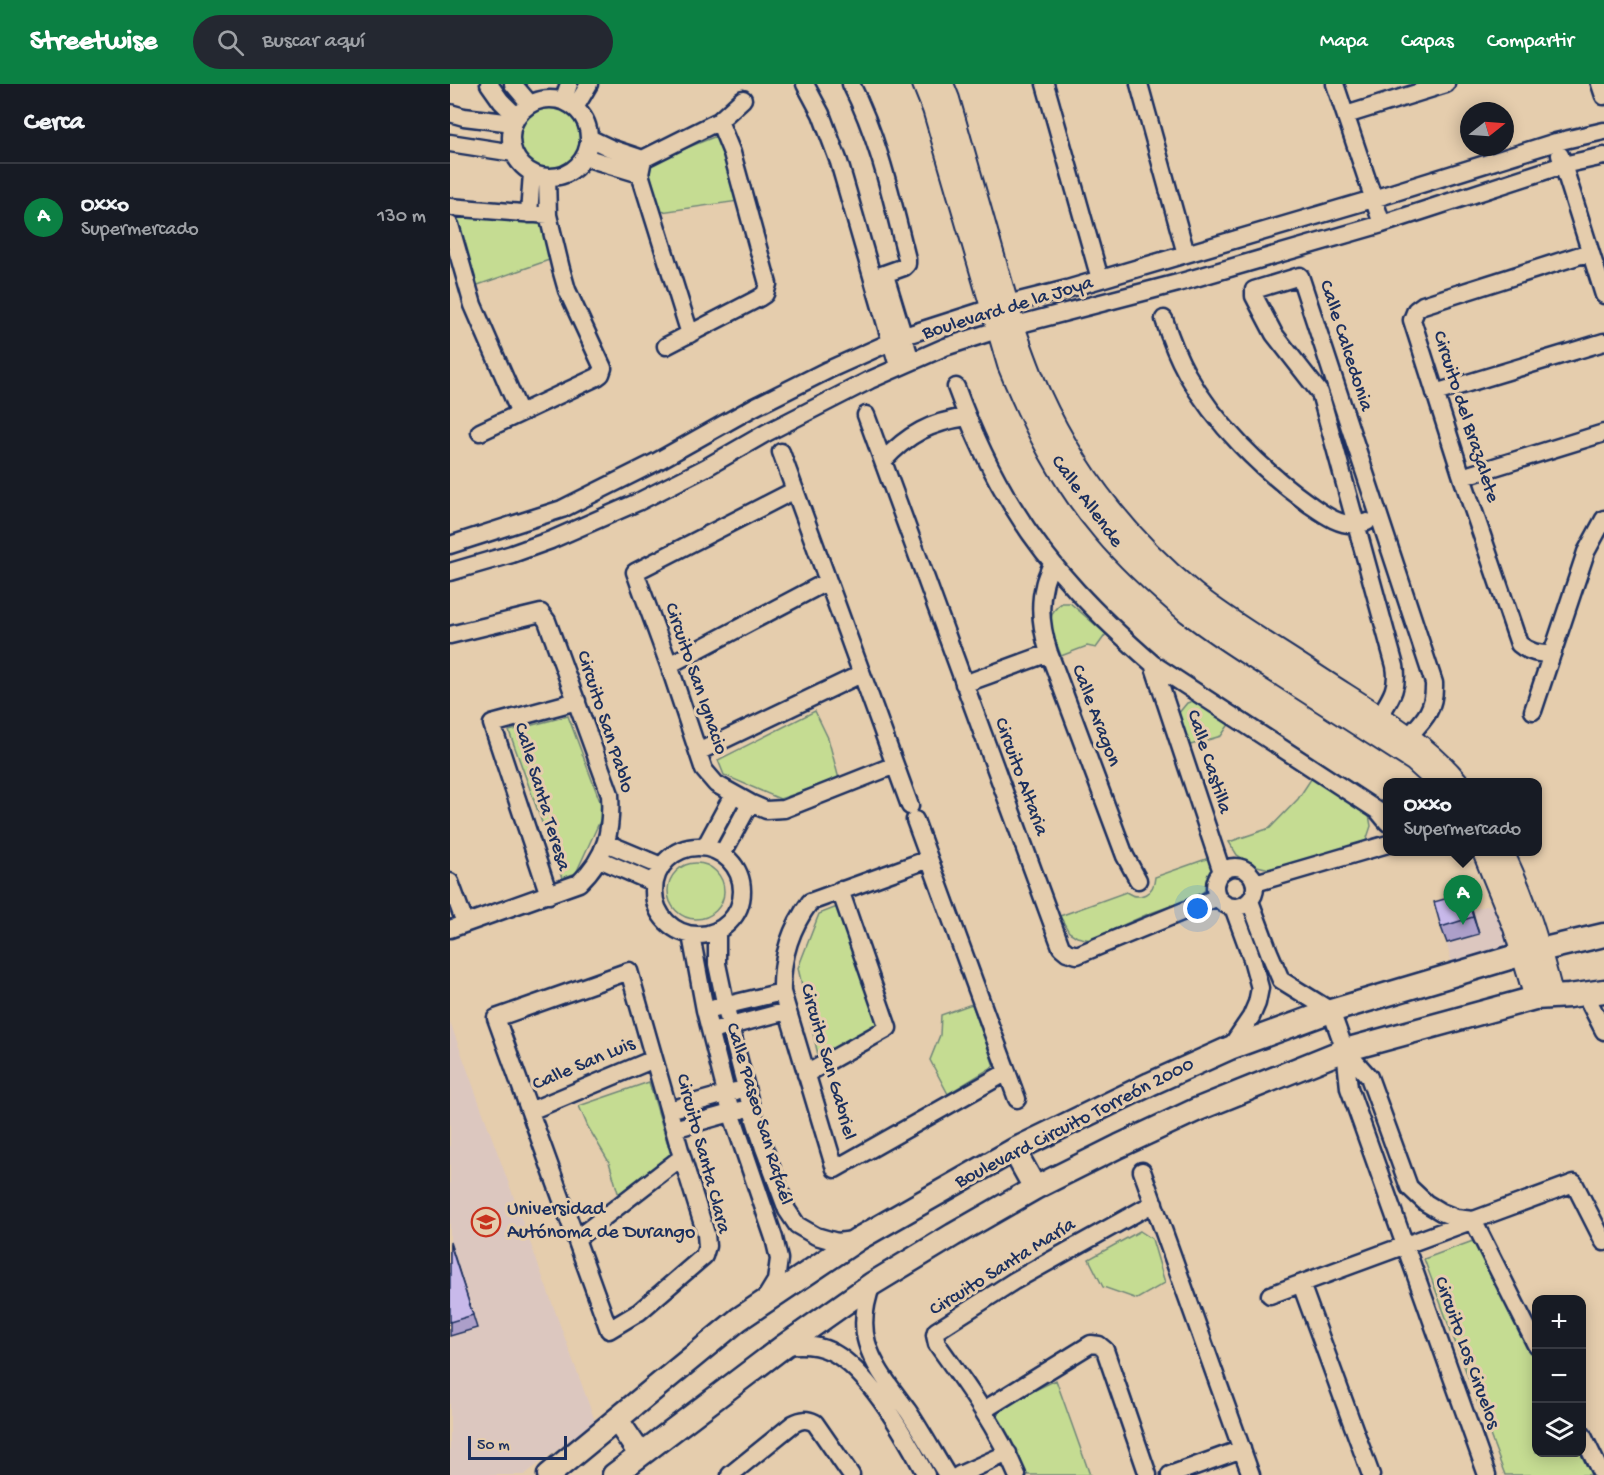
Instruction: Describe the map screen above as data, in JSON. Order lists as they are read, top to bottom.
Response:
{
  "streets": {
    "main road": ["Boulevard Circuito Torreón 2000"],
    "street": [
      "Boulevard de la Joya",
      "Calle Calcedonia",
      "Circuito del Brazalete",
      "Calle Allende",
      "Circuito San Ignacio",
      "Calle Aragon",
      "Circuito San Pablo",
      "Calle Castilla",
      "Circuito Altaria",
      "Calle Santa Teresa",
      "Circuito San Gabriel",
      "Calle San Luis",
      "Calle Paseo San Rafaél",
      "Circuito Santa Clara",
      "Circuito Santa María",
      "Circuito Los Ciruelos"
    ]
  },
  "crossings": [
    ["Boulevard de la Joya", "Calle Allende"],
    ["Calle Calcedonia", "Calle Allende"],
    ["Circuito San Pablo", "Calle Santa Teresa"],
    ["Calle Castilla", "Circuito Altaria"],
    ["Calle San Luis", "Circuito Santa Clara"],
    ["Calle Paseo San Rafaél", "Boulevard Circuito Torreón 2000"],
    ["Boulevard Circuito Torreón 2000", "Circuito Los Ciruelos"]
  ],
  "places": {
    "school or university": ["Universidad Autónoma de Durango"]
  },
  "scale_bar": "50 m",
  "north": "right",
  "page": {
    "header": "Streetwise",
    "search": "Buscar aquí",
    "nav": ["Mapa", "Capas", "Compartir"],
    "heading": "Cerca",
    "list": [
      {
        "mark": "A",
        "name": "Oxxo",
        "note": "Supermercado",
        "value": "130 m"
      }
    ],
    "popup": ["Oxxo", "Supermercado"],
    "pins": "A",
    "map_buttons": ["+", "−"],
    "scale": "50 m"
  }
}
